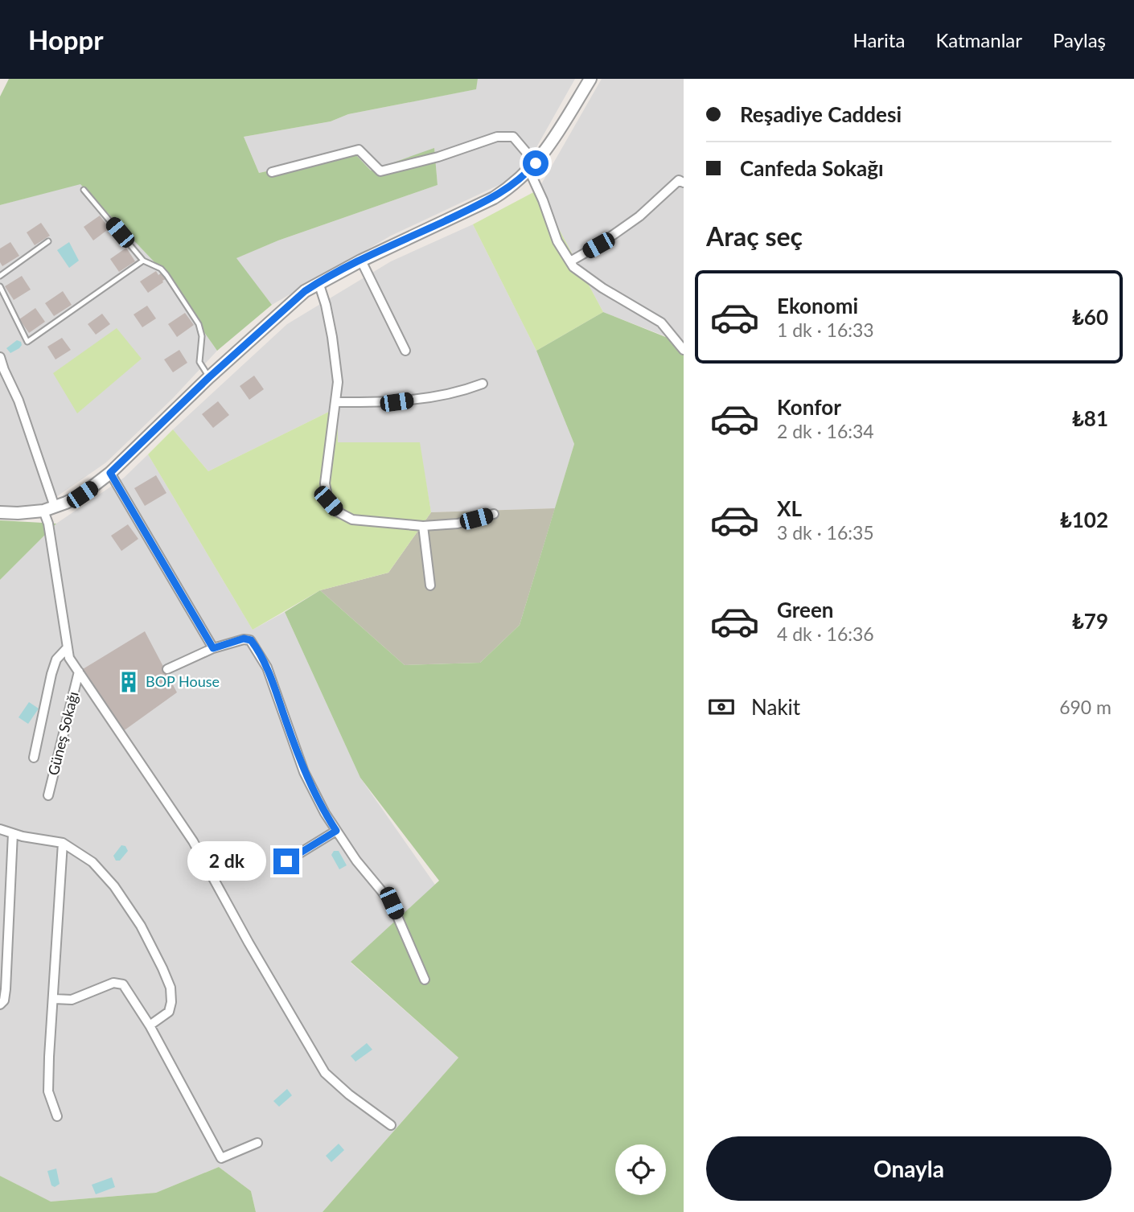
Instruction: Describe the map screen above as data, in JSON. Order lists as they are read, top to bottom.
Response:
{
  "streets": {
    "street": ["Güneş Sokağı"]
  },
  "places": {
    "building": ["BOP House"]
  },
  "page": {
    "header": "Hoppr",
    "nav": ["Harita", "Katmanlar", "Paylaş"],
    "banner": ["Reşadiye Caddesi", "Canfeda Sokağı"],
    "heading": "Araç seç",
    "list": [
      {
        "name": "Ekonomi",
        "note": "1 dk · 16:33",
        "value": "₺60"
      },
      {
        "name": "Konfor",
        "note": "2 dk · 16:34",
        "value": "₺81"
      },
      {
        "name": "XL",
        "note": "3 dk · 16:35",
        "value": "₺102"
      },
      {
        "name": "Green",
        "note": "4 dk · 16:36",
        "value": "₺79"
      }
    ],
    "pay": ["Nakit", "690 m"],
    "bubble": "2 dk",
    "buttons": "Onayla"
  }
}
